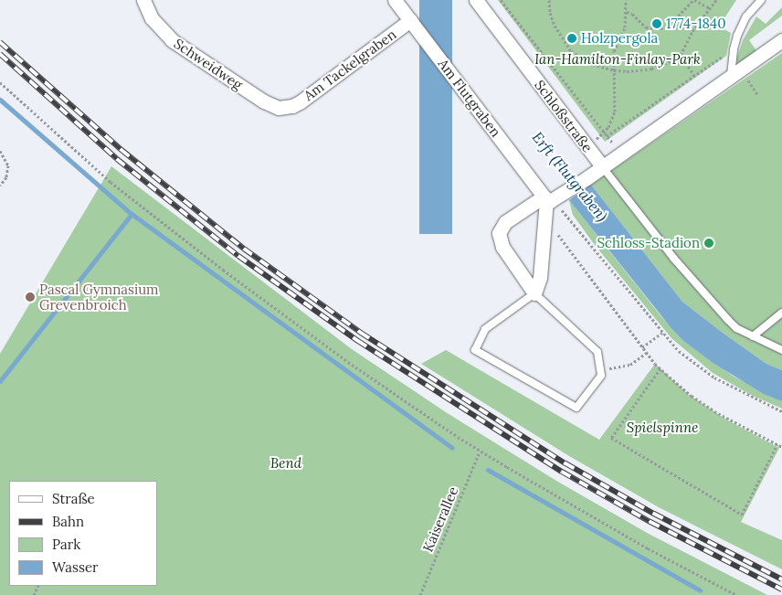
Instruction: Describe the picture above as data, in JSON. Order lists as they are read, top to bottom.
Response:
{
  "streets": {
    "street": [
      "Schweidweg",
      "Am Tackelgraben",
      "Am Flutgraben",
      "Schloßstraße"
    ],
    "path": ["Kaiserallee"]
  },
  "crossings": [
    ["Schweidweg", "Am Tackelgraben"],
    ["Am Tackelgraben", "Am Flutgraben"]
  ],
  "water": ["Erft (Flutgraben)"],
  "parks": ["Ian-Hamilton-Finlay-Park", "Spielspinne", "Bend"],
  "places": [
    "1774-1840",
    "Holzpergola",
    "Schloss-Stadion",
    "Pascal Gymnasium Grevenbroich"
  ],
  "legend": [
    "Straße",
    "Bahn",
    "Park",
    "Wasser"
  ]
}
